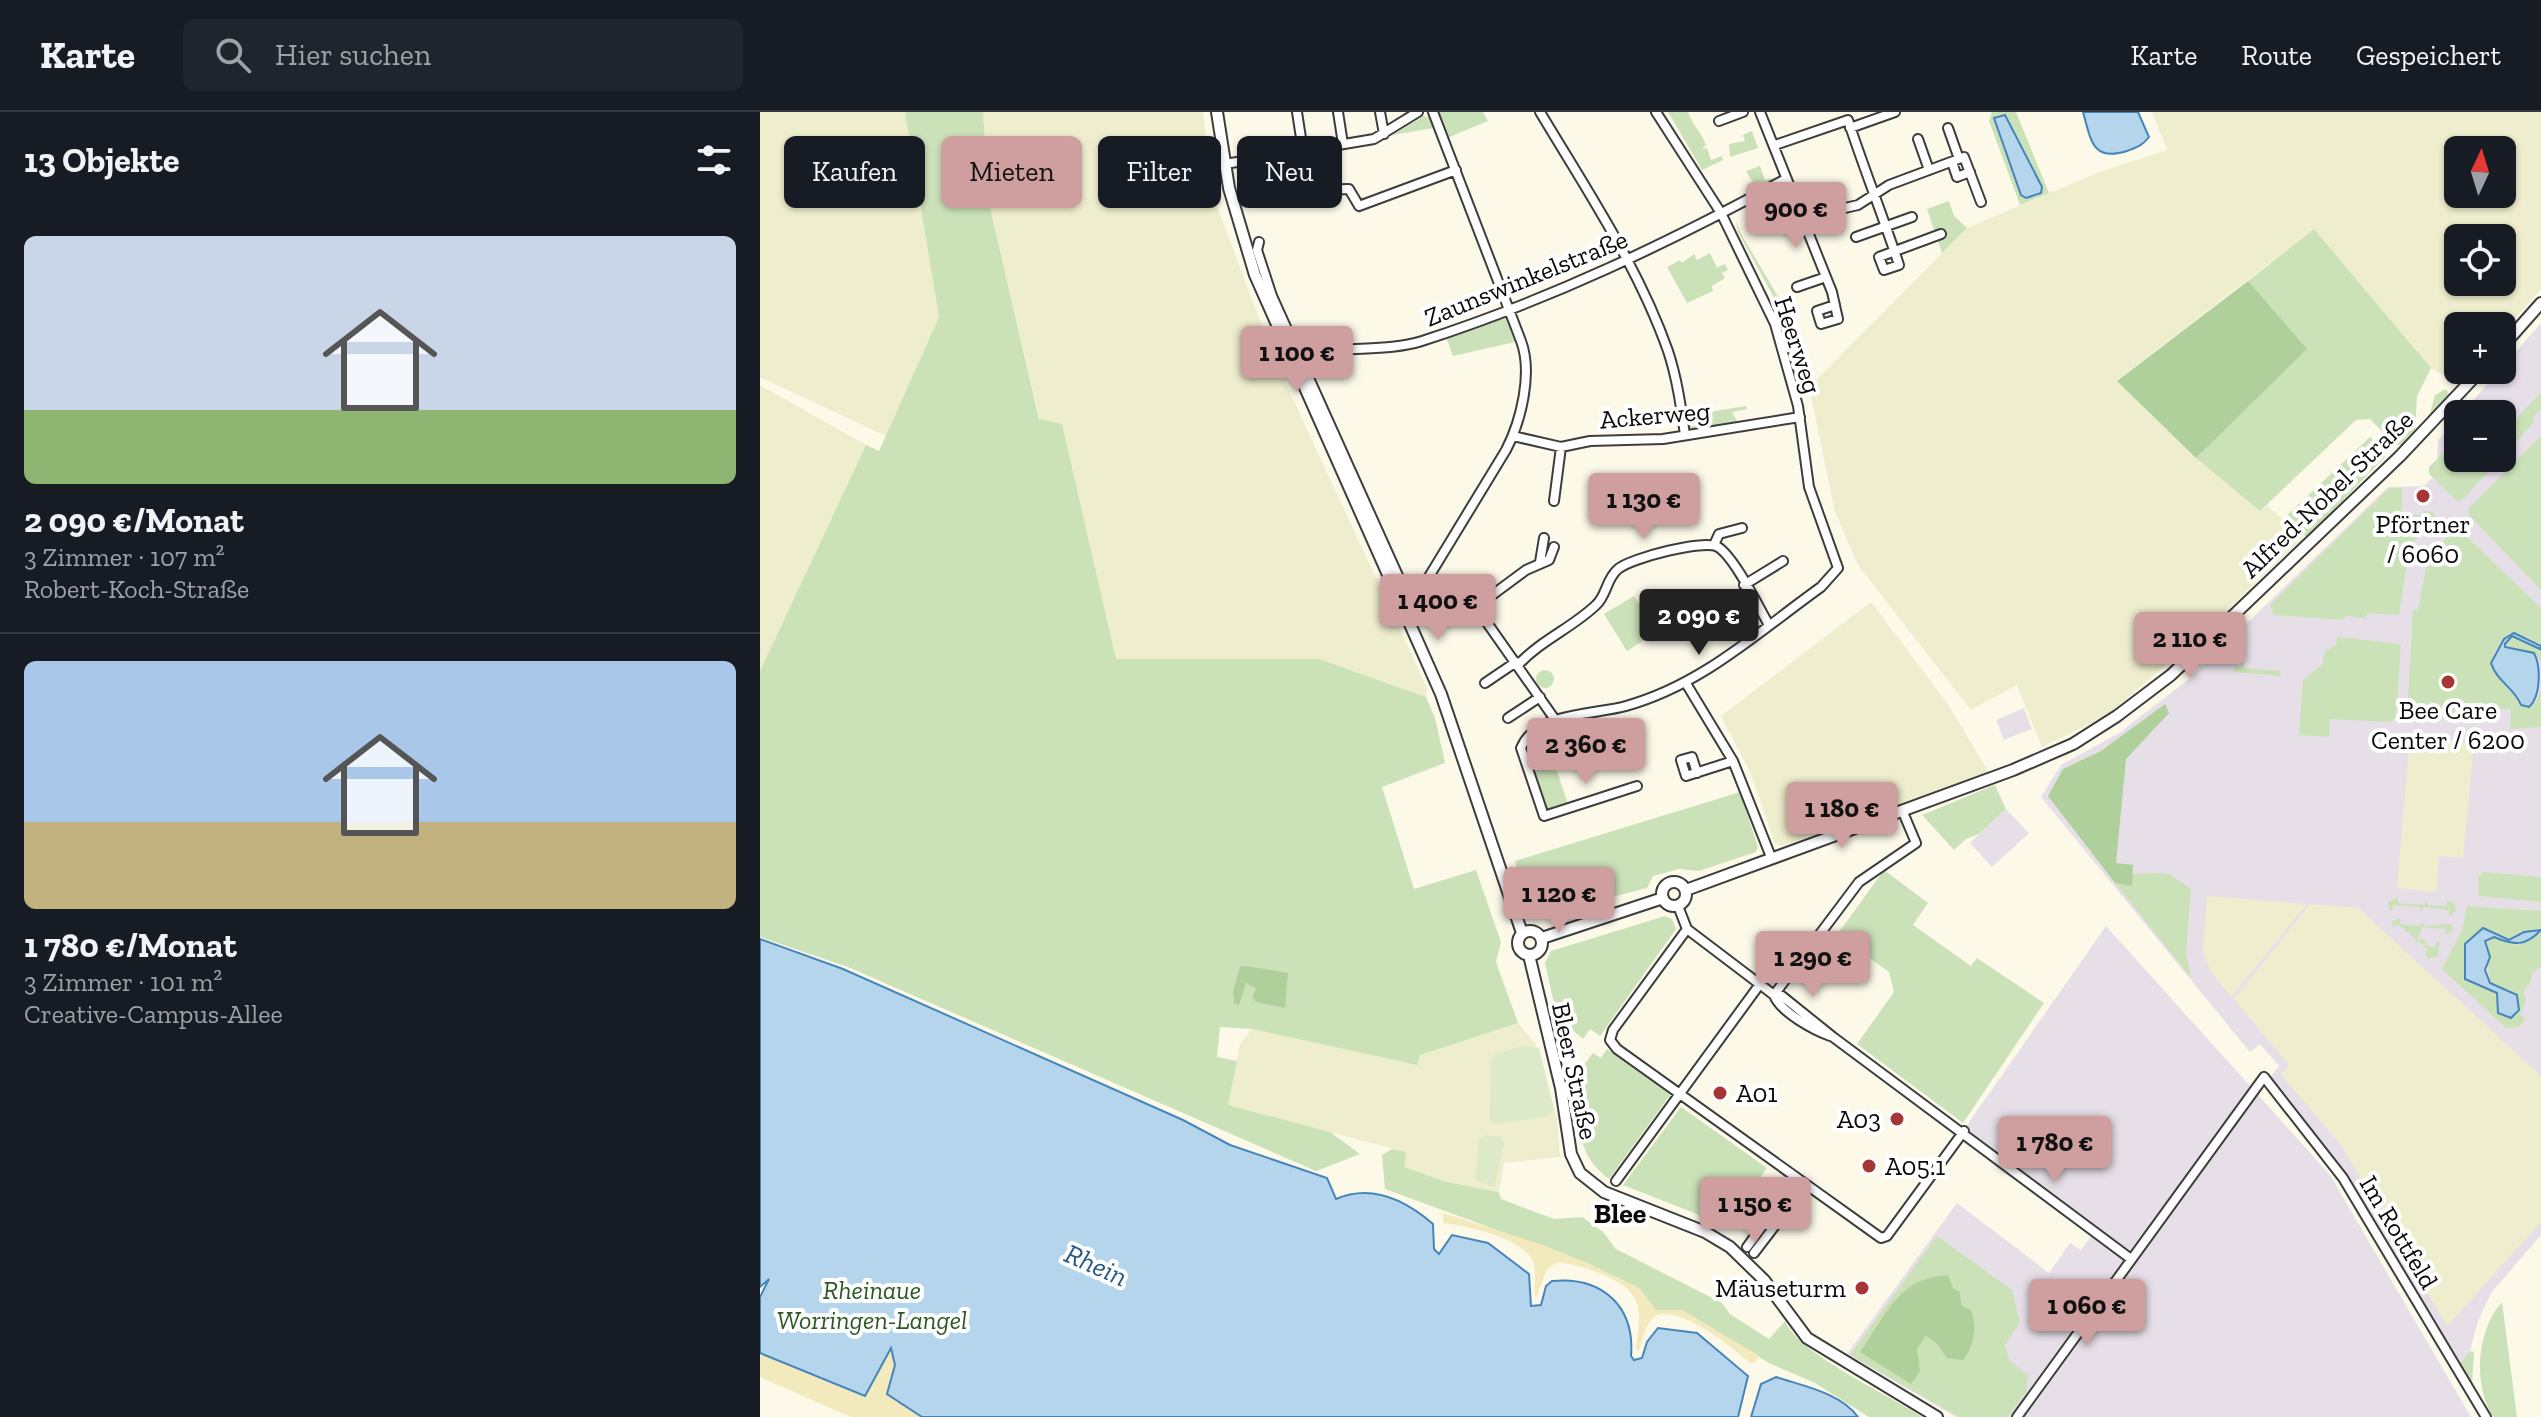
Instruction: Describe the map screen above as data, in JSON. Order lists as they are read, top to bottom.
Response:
{
  "streets": {
    "street": [
      "Zaunswinkelstraße",
      "Heerweg",
      "Ackerweg",
      "Alfred-Nobel-Straße",
      "Bleer Straße",
      "Im Rottfeld"
    ]
  },
  "crossings": [
    ["Zaunswinkelstraße", "Heerweg"],
    ["Heerweg", "Ackerweg"]
  ],
  "districts": ["Blee"],
  "water": ["Rhein"],
  "parks": ["Rheinaue Worringen-Langel"],
  "places": [
    "Pförtner / 6060",
    "Bee Care Center / 6200",
    "A01",
    "A03",
    "A05.1",
    "Mäuseturm"
  ],
  "north": "top",
  "page": {
    "header": "Karte",
    "search": "Hier suchen",
    "nav": ["Karte", "Route", "Gespeichert"],
    "heading": "13 Objekte",
    "map_buttons": ["+", "−"],
    "chip": [
      "Kaufen",
      "Mieten",
      "Filter",
      "Neu"
    ],
    "price": [
      "900 €",
      "1 100 €",
      "1 130 €",
      "1 400 €",
      "2 090 €",
      "2 110 €",
      "2 360 €",
      "1 180 €",
      "1 120 €",
      "1 290 €",
      "1 780 €",
      "1 150 €",
      "1 060 €"
    ],
    "list": [
      {
        "name": "2 090 €/Monat",
        "note": "3 Zimmer · 107 m² · Robert-Koch-Straße"
      },
      {
        "name": "1 780 €/Monat",
        "note": "3 Zimmer · 101 m² · Creative-Campus-Allee"
      }
    ]
  }
}
